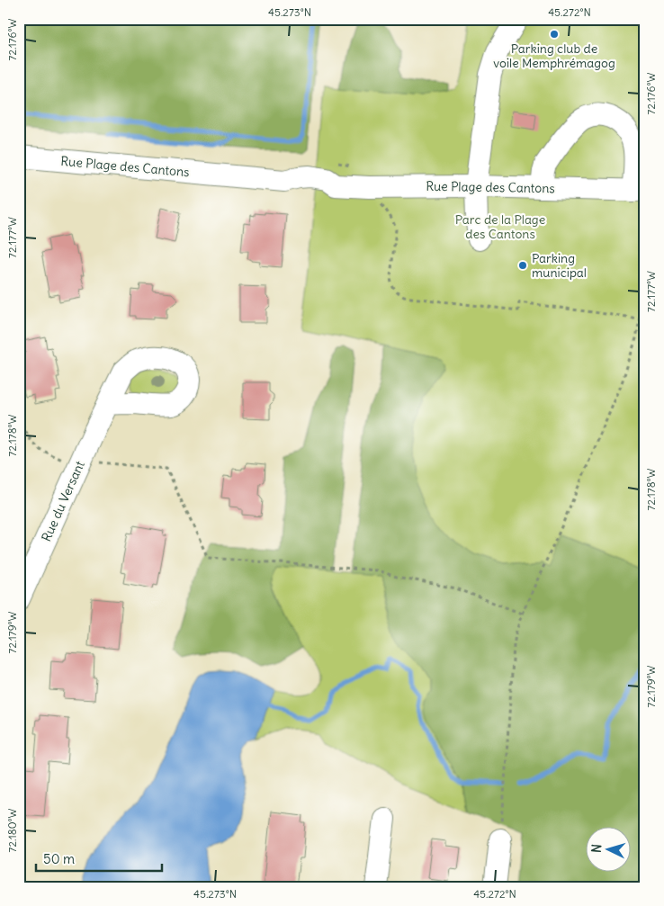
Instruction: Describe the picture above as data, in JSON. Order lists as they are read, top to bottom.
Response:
{
  "streets": {
    "street": ["Rue Plage des Cantons", "Rue du Versant"]
  },
  "parks": ["Parc de la Plage des Cantons"],
  "places": ["Parking club de voile Memphrémagog", "Parking municipal"],
  "scale_bar": "50 m",
  "north": "left",
  "coordinates": [
    "45.273°N",
    "45.272°N",
    "72.176°W",
    "72.177°W",
    "72.178°W",
    "72.179°W",
    "72.180°W"
  ]
}
